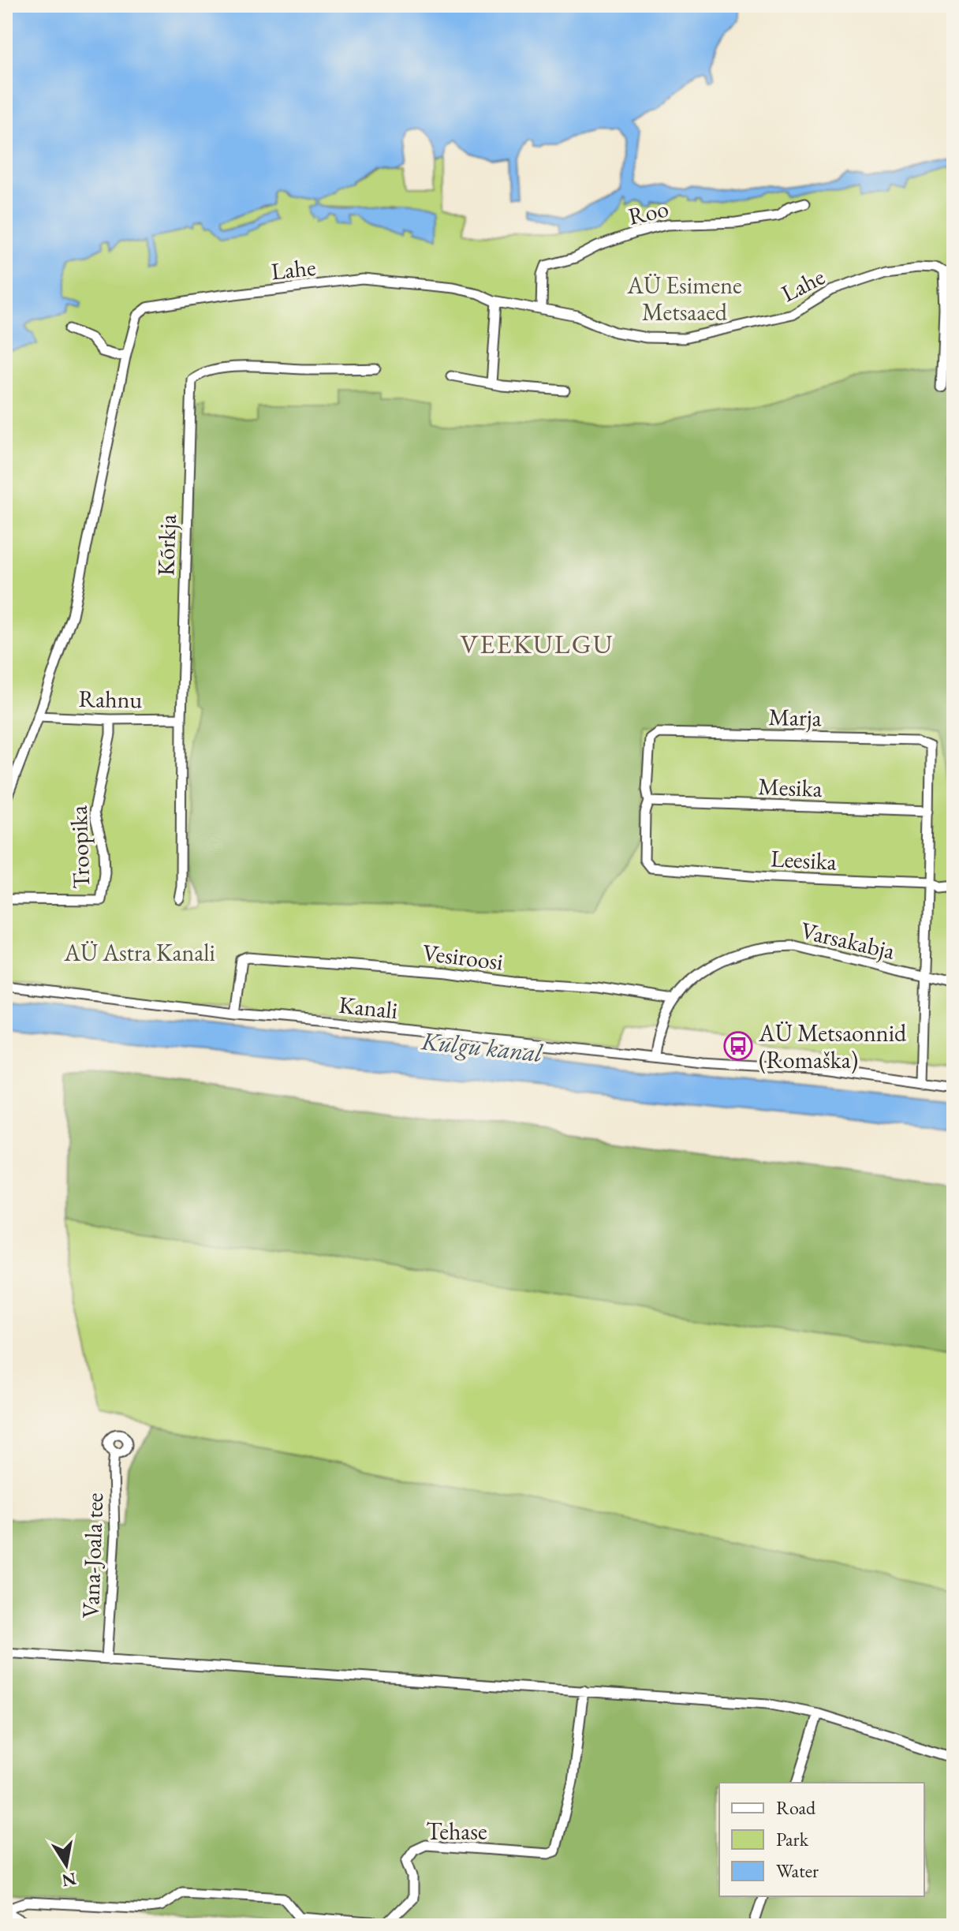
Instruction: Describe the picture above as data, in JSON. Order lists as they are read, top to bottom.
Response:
{
  "streets": {
    "street": [
      "Roo",
      "Lahe",
      "Kõrkja",
      "Rahnu",
      "Marja",
      "Mesika",
      "Troopika",
      "Leesika",
      "Varsakabja",
      "Vesiroosi",
      "Kanali",
      "Vana-Joala tee",
      "Tehase"
    ]
  },
  "crossings": [
    ["Roo", "Lahe"],
    ["Lahe", "Rahnu"],
    ["Kõrkja", "Rahnu"],
    ["Rahnu", "Troopika"],
    ["Marja", "Mesika"],
    ["Marja", "Leesika"],
    ["Mesika", "Leesika"],
    ["Varsakabja", "Vesiroosi"],
    ["Vesiroosi", "Kanali"]
  ],
  "districts": ["VEEKULGU"],
  "water": ["Kulgu kanal"],
  "parks": ["AÜ Esimene Metsaaed", "AÜ Astra Kanali"],
  "places": {
    "bus stop": ["AÜ Metsaonnid (Romaška)"]
  },
  "legend": ["Road", "Park", "Water"],
  "north": "bottom"
}
